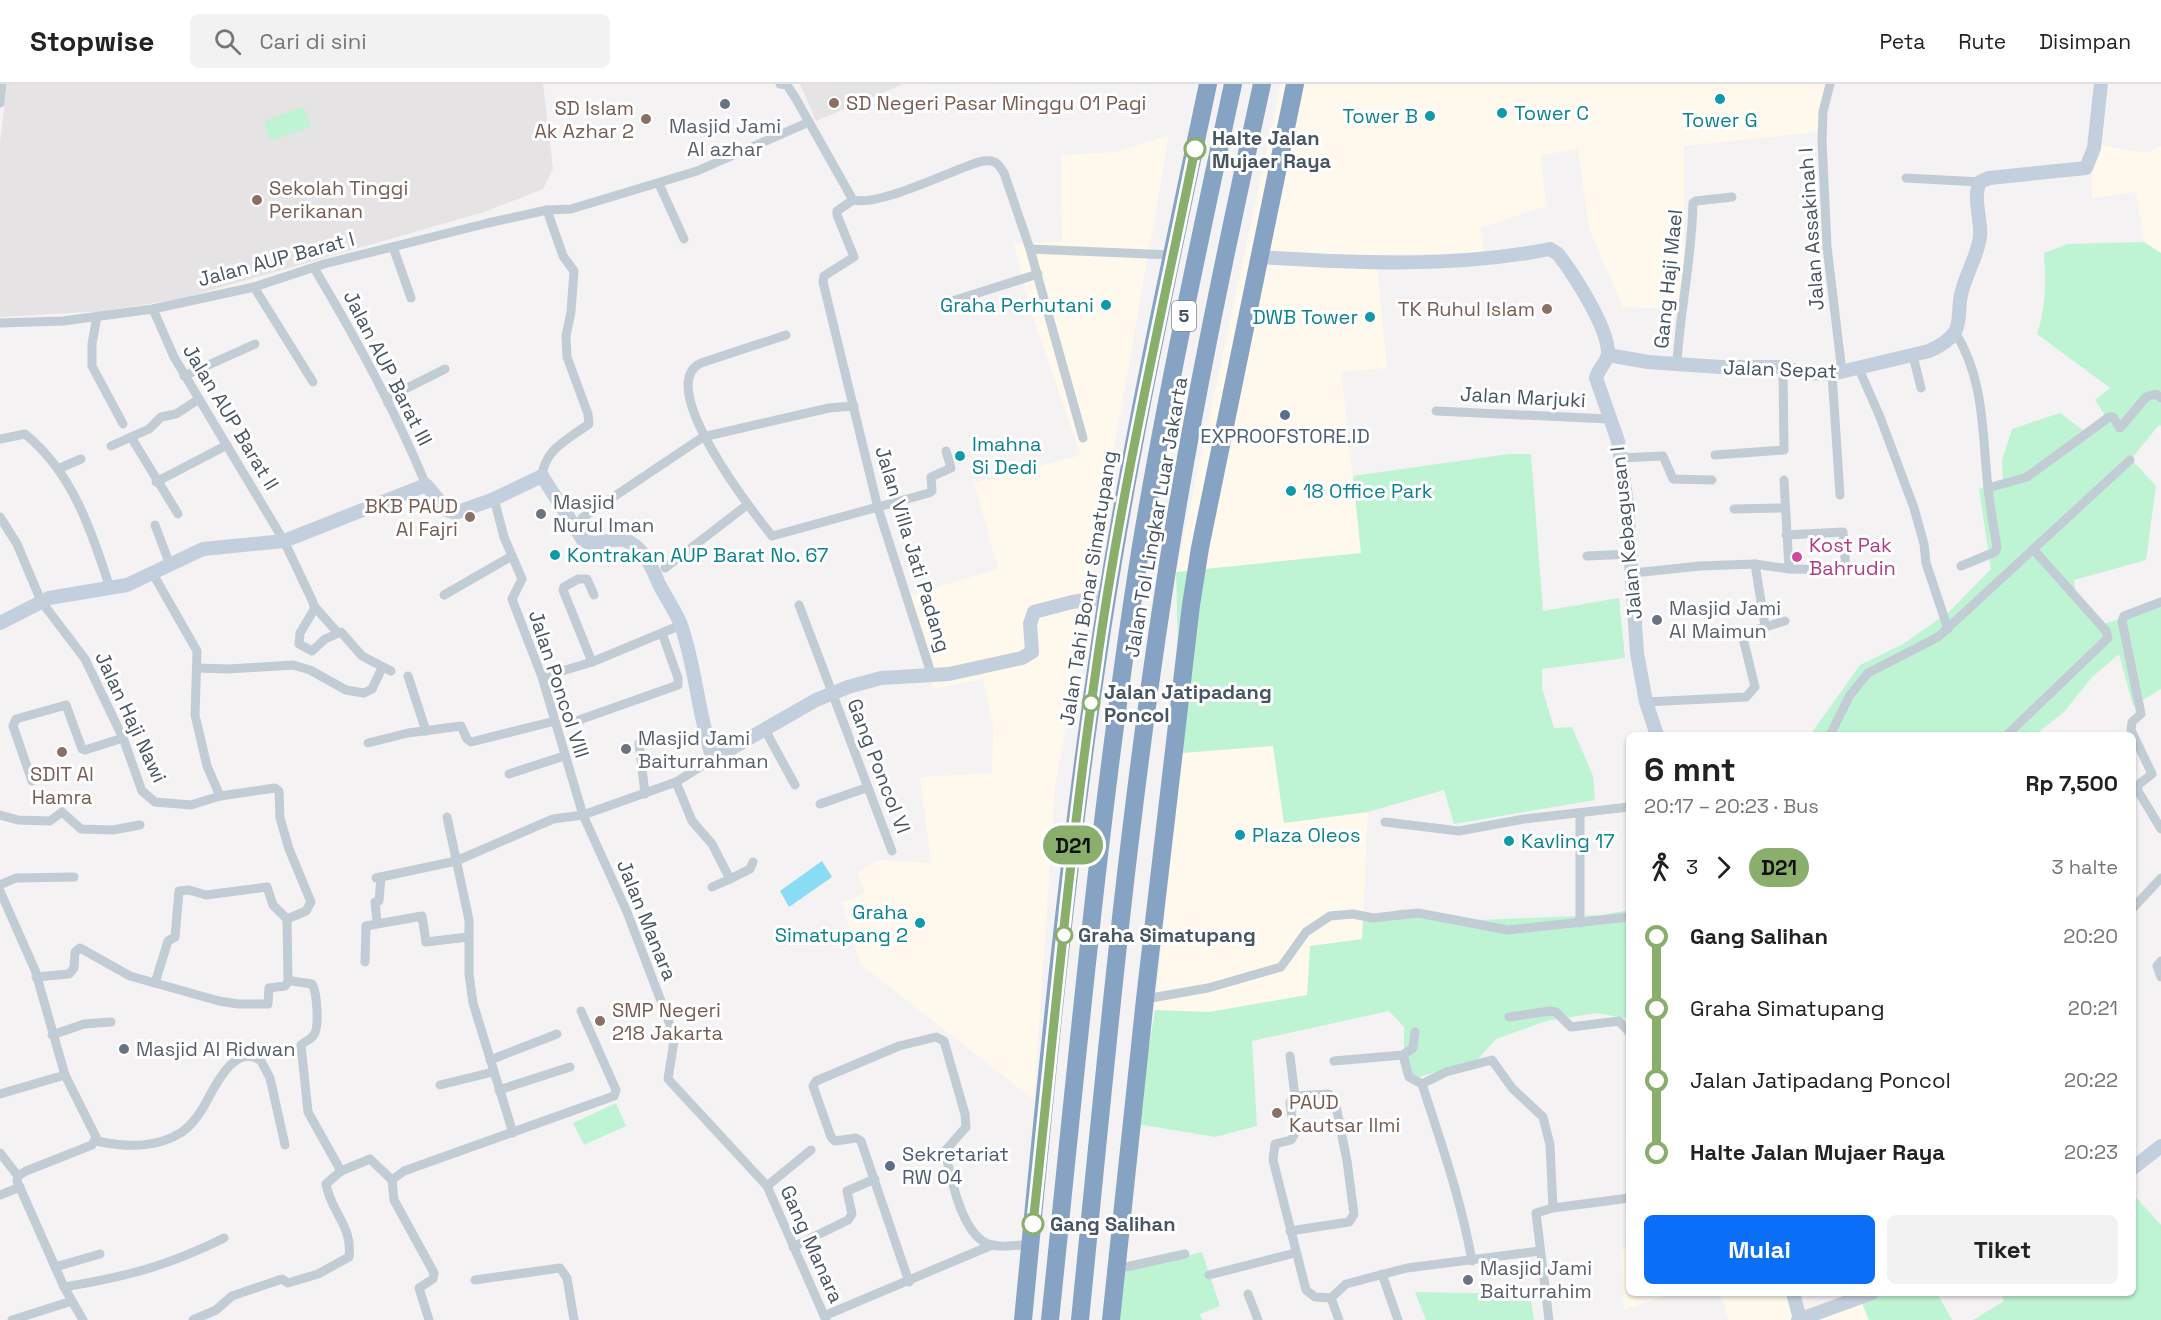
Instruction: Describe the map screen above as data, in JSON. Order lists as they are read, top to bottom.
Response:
{
  "streets": {
    "highway": ["5", "Jalan Tol Lingkar Luar Jakarta", "Jalan Tahi Bonar Simatupang"],
    "street": [
      "Jalan Assakinah I",
      "Jalan AUP Barat I",
      "Gang Haji Mael",
      "Jalan AUP Barat III",
      "Jalan Sepat",
      "Jalan Marjuki",
      "Jalan AUP Barat II",
      "Jalan Kebagusan I",
      "Jalan Villa Jati Padang",
      "Jalan Poncol VIII",
      "Jalan Haji Nawi",
      "Gang Poncol VI",
      "Jalan Manara",
      "Gang Manara"
    ]
  },
  "crossings": [
    ["Jalan Assakinah I", "Jalan Sepat"],
    ["Jalan AUP Barat I", "Jalan AUP Barat III"],
    ["Jalan AUP Barat I", "Jalan AUP Barat II"],
    ["Gang Haji Mael", "Jalan Sepat"],
    ["Jalan Sepat", "Jalan Kebagusan I"],
    ["Jalan Marjuki", "Jalan Kebagusan I"],
    ["Jalan Poncol VIII", "Jalan Manara"],
    ["Jalan Manara", "Gang Manara"]
  ],
  "places": [
    "Tower G",
    "SD Negeri Pasar Minggu 01 Pagi",
    "Masjid Jami Al azhar",
    "Tower C",
    "Tower B",
    "SD Islam Ak Azhar 2",
    "Halte Jalan Mujaer Raya",
    "Sekolah Tinggi Perikanan",
    "Graha Perhutani",
    "TK Ruhul Islam",
    "DWB Tower",
    "EXPROOFSTORE.ID",
    "Imahna Si Dedi",
    "18 Office Park",
    "Masjid Nurul Iman",
    "BKB PAUD Al Fajri",
    "Kontrakan AUP Barat No. 67",
    "Kost Pak Bahrudin",
    "Masjid Jami Al Maimun",
    "Jalan Jatipadang Poncol",
    "Masjid Jami Baiturrahman",
    "SDIT Al Hamra",
    "Plaza Oleos",
    "Kavling 17",
    "Graha Simatupang 2",
    "Graha Simatupang",
    "SMP Negeri 218 Jakarta",
    "Masjid Al Ridwan",
    "PAUD Kautsar Ilmi",
    "Sekretariat RW 04",
    "Gang Salihan",
    "Masjid Jami Baiturrahim"
  ],
  "lines": ["bus line D21"],
  "page": {
    "header": "Stopwise",
    "search": "Cari di sini",
    "nav": ["Peta", "Rute", "Disimpan"],
    "on_map": "D21",
    "heading": ["6 mnt", "20:17 – 20:23 · Bus", "Rp 7,500"],
    "legs": ["3", "D21", "3 halte"],
    "list": [
      {
        "name": "Gang Salihan",
        "value": "20:20"
      },
      {
        "name": "Graha Simatupang",
        "value": "20:21"
      },
      {
        "name": "Jalan Jatipadang Poncol",
        "value": "20:22"
      },
      {
        "name": "Halte Jalan Mujaer Raya",
        "value": "20:23"
      }
    ],
    "buttons": ["Mulai", "Tiket"]
  }
}
